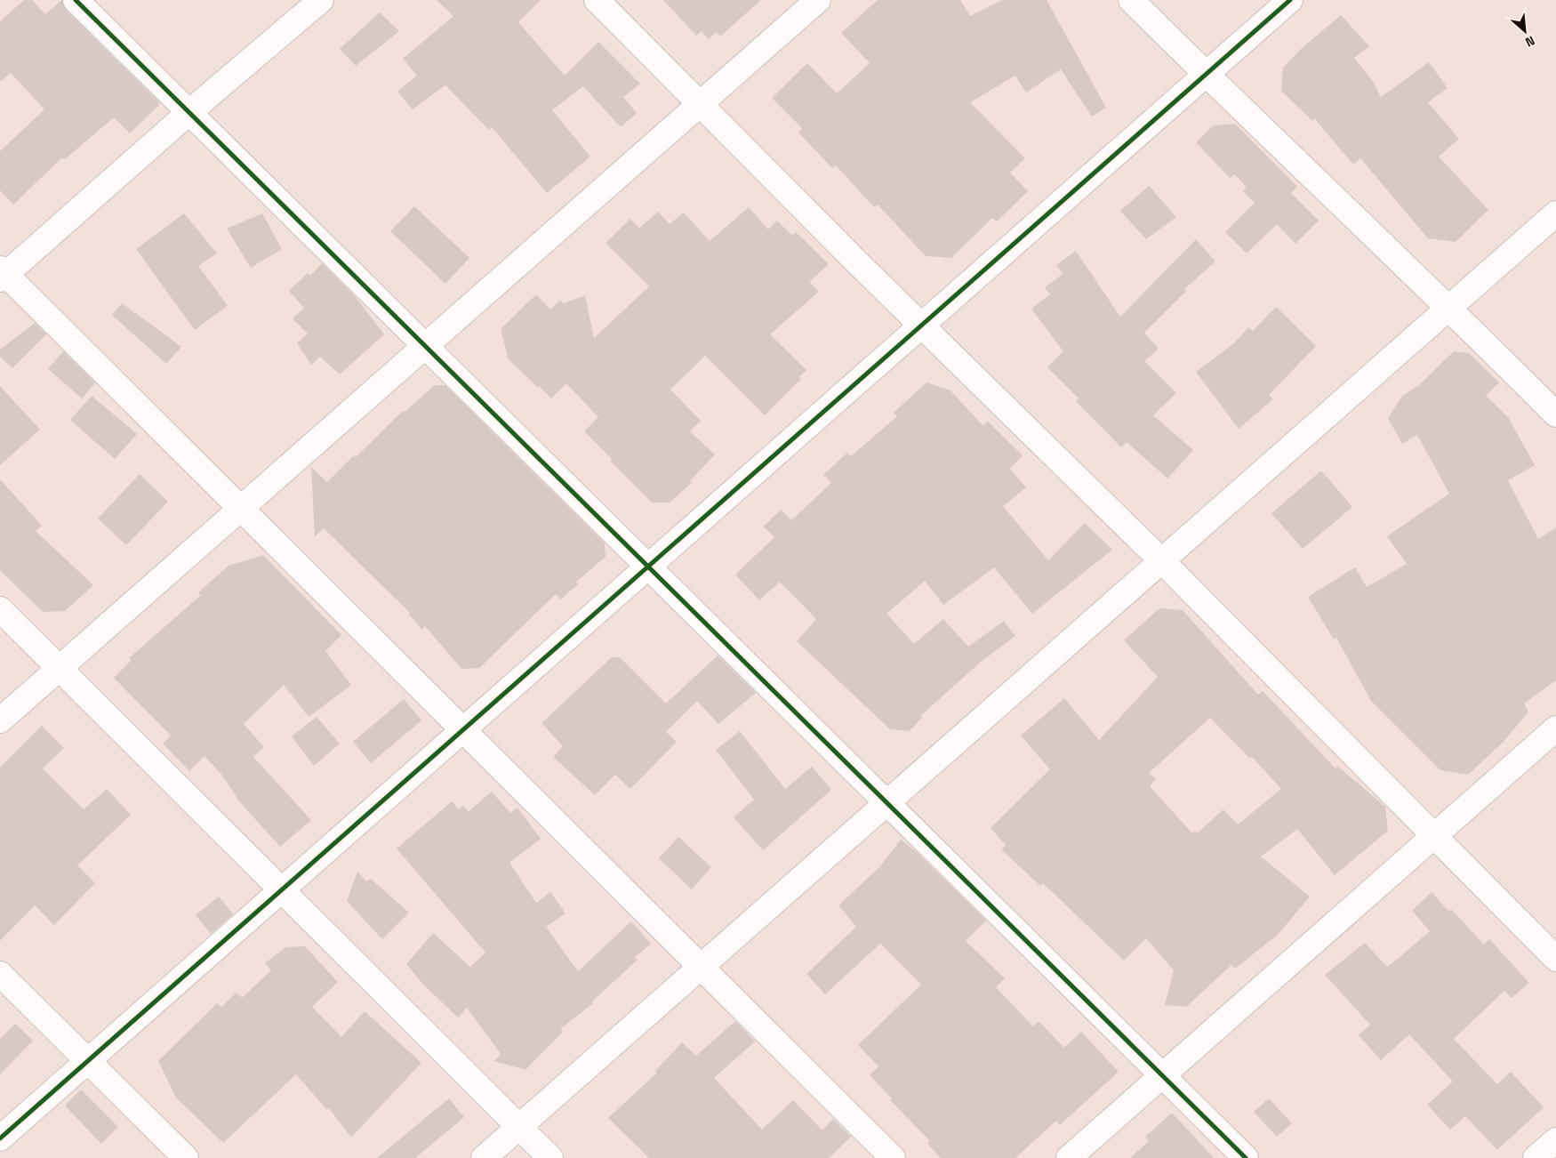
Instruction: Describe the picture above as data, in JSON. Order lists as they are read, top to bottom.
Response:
{
  "north": "bottom right"
}
